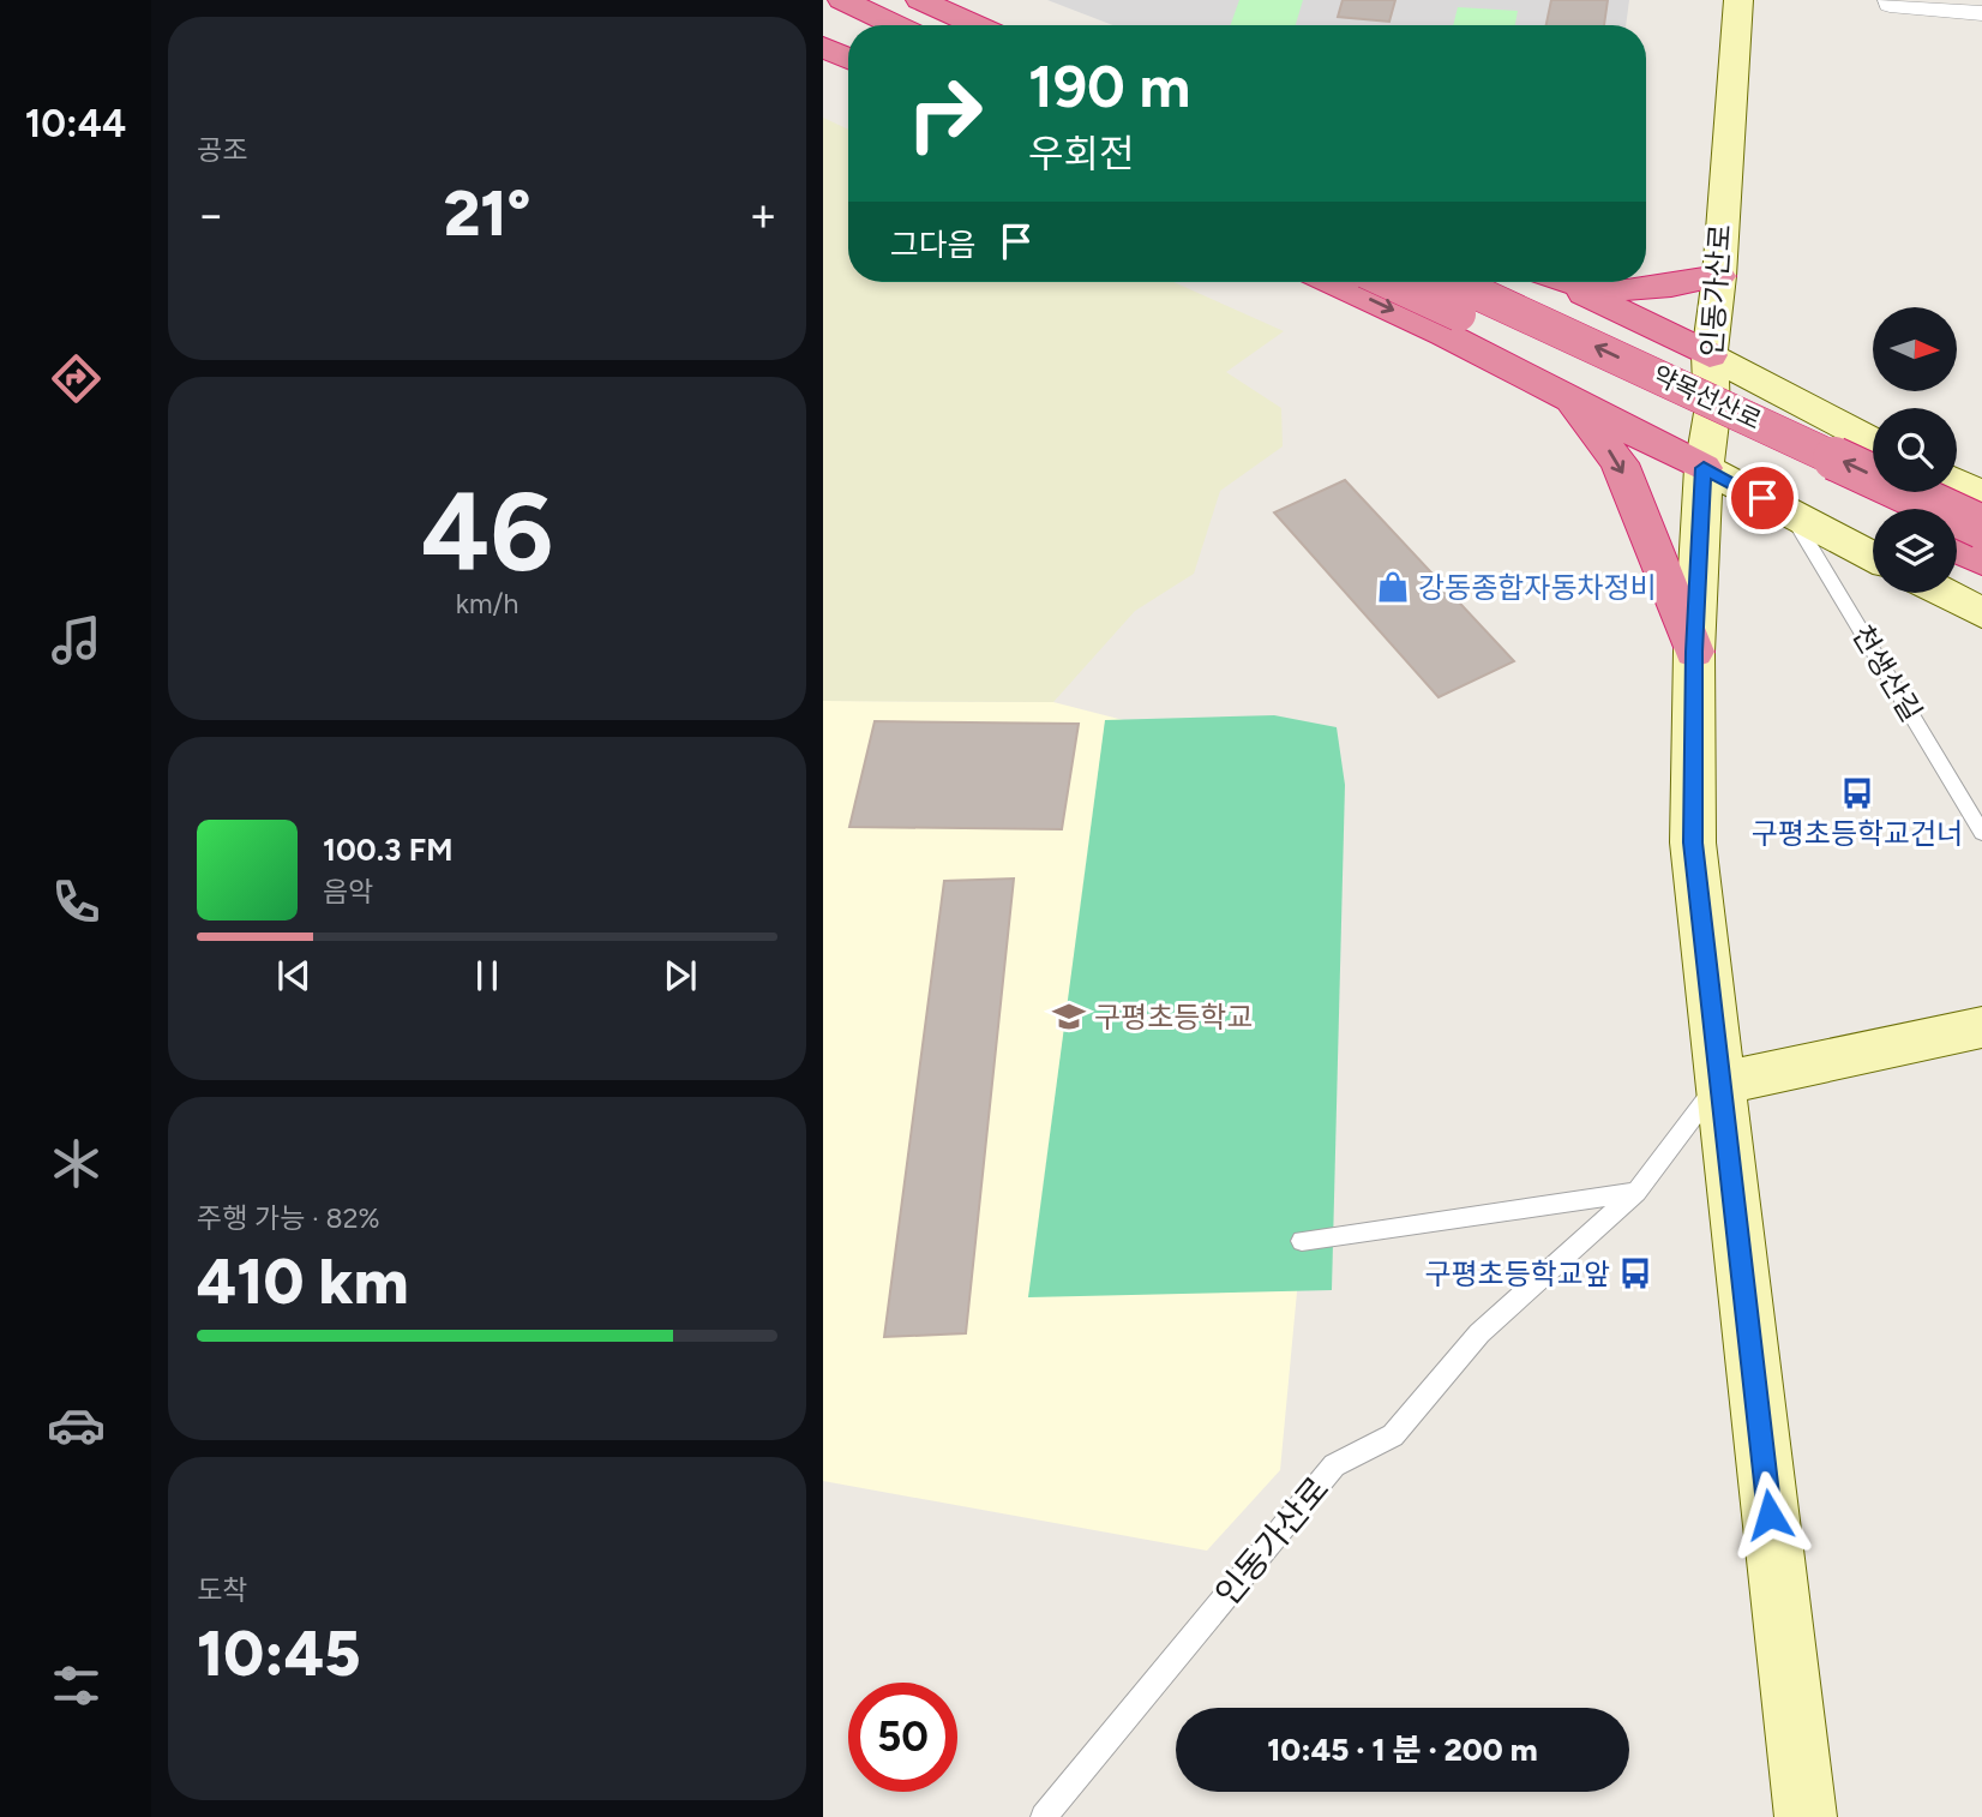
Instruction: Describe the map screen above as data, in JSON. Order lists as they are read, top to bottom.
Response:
{
  "streets": {
    "highway": ["약목선산로"],
    "main road": ["인동가산로"],
    "lane": ["천생산길"]
  },
  "places": {
    "shop": ["강동종합자동차정비"],
    "bus stop": ["구평초등학교건너", "구평초등학교앞"],
    "school or university": ["구평초등학교"]
  },
  "north": "right",
  "page": {
    "tabs": "10:44",
    "tile": [
      "공조",
      ["46", "km/h"],
      ["주행 가능 · 82%", "410 km"],
      ["도착", "10:45"]
    ],
    "turn": ["190 m", "우회전"],
    "heat": ["−", "21°", "+"],
    "then": "그다음",
    "song": ["100.3 FM", "음악"],
    "limit": "50",
    "trip": "10:45 · 1 분 · 200 m"
  }
}
